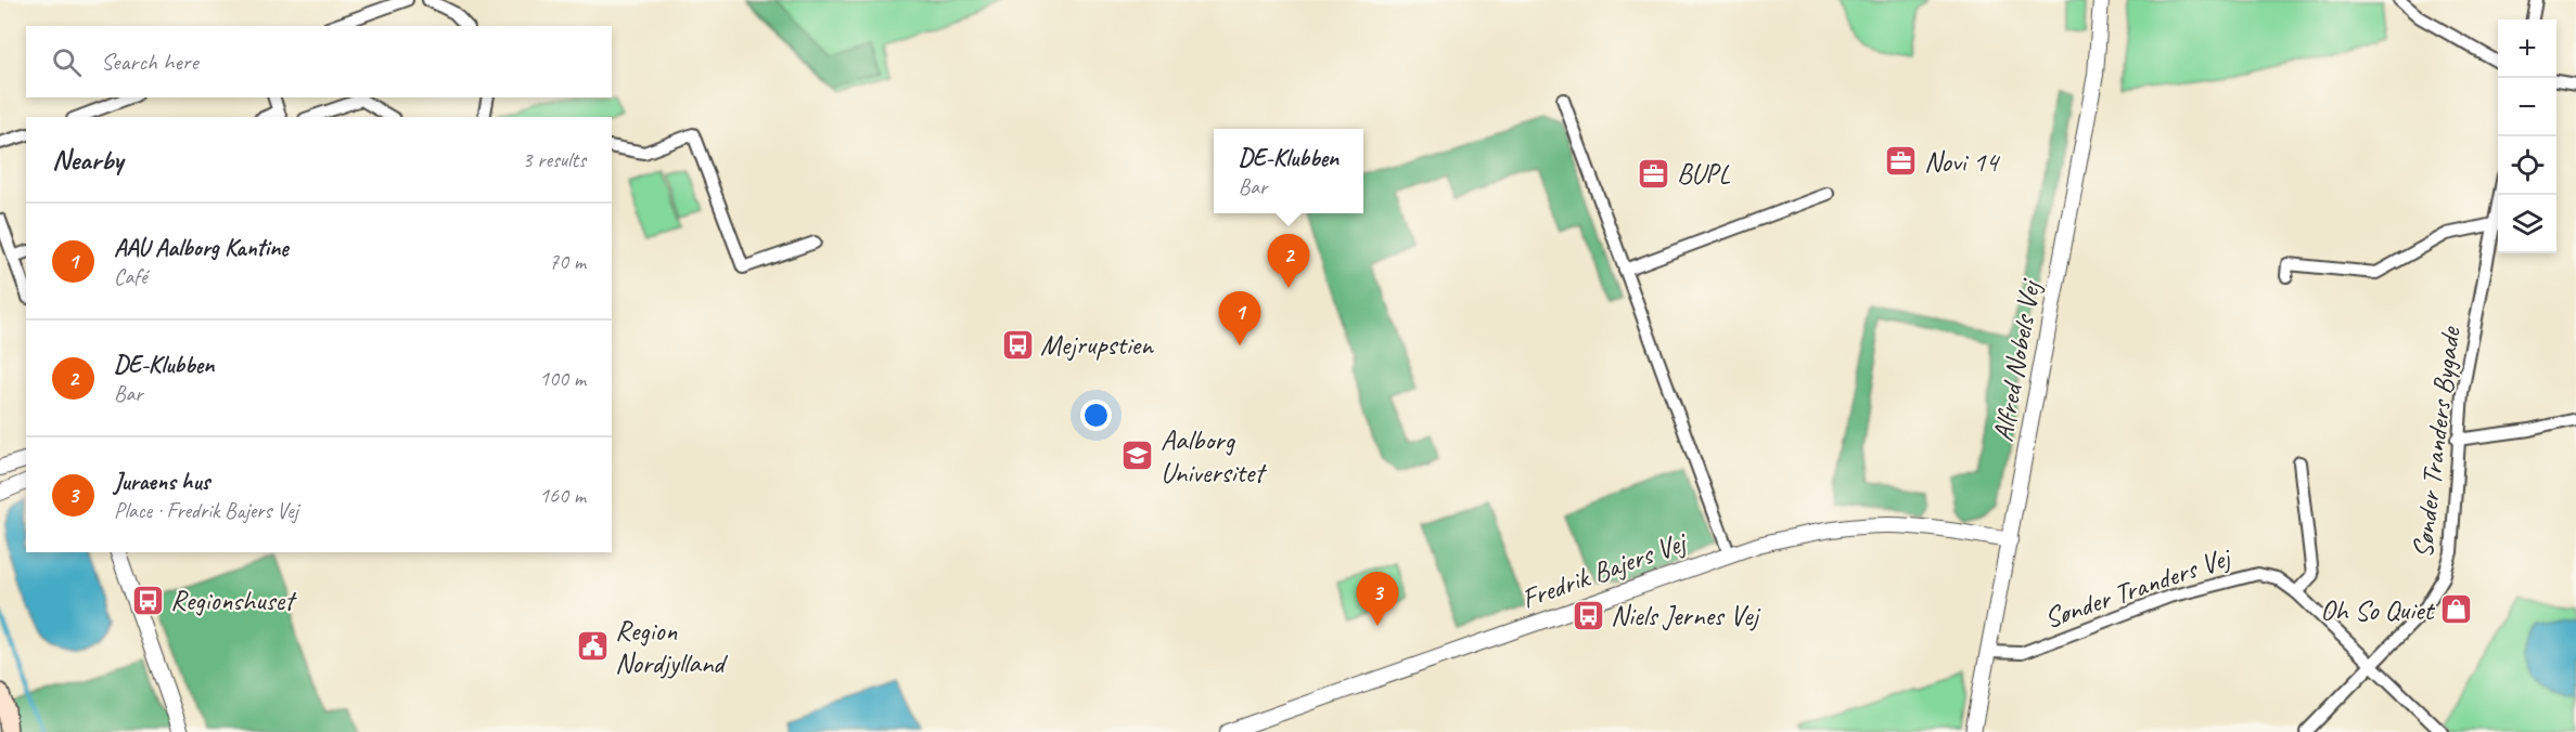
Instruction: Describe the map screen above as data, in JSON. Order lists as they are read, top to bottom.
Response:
{
  "streets": {
    "street": [
      "Alfred Nobels Vej",
      "Sønder Tranders Bygade",
      "Fredrik Bajers Vej",
      "Sønder Tranders Vej"
    ]
  },
  "crossings": [
    ["Alfred Nobels Vej", "Fredrik Bajers Vej"],
    ["Alfred Nobels Vej", "Sønder Tranders Vej"],
    ["Sønder Tranders Bygade", "Sønder Tranders Vej"]
  ],
  "places": {
    "office": ["Novi 14", "BUPL"],
    "bus stop": ["Mejrupstien", "Regionshuset", "Niels Jernes Vej"],
    "school or university": ["Aalborg Universitet"],
    "shop": ["Oh So Quiet"],
    "public building": ["Region Nordjylland"]
  },
  "page": {
    "map_buttons": ["+", "−"],
    "search": "Search here",
    "heading": ["Nearby", "3 results"],
    "popup": ["DE-Klubben", "Bar"],
    "list": [
      {
        "mark": "1",
        "name": "AAU Aalborg Kantine",
        "note": "Café",
        "value": "70 m"
      },
      {
        "mark": "2",
        "name": "DE-Klubben",
        "note": "Bar",
        "value": "100 m"
      },
      {
        "mark": "3",
        "name": "Juraens hus",
        "note": "Place · Fredrik Bajers Vej",
        "value": "160 m"
      }
    ],
    "pins": ["2", "1", "3"]
  }
}
